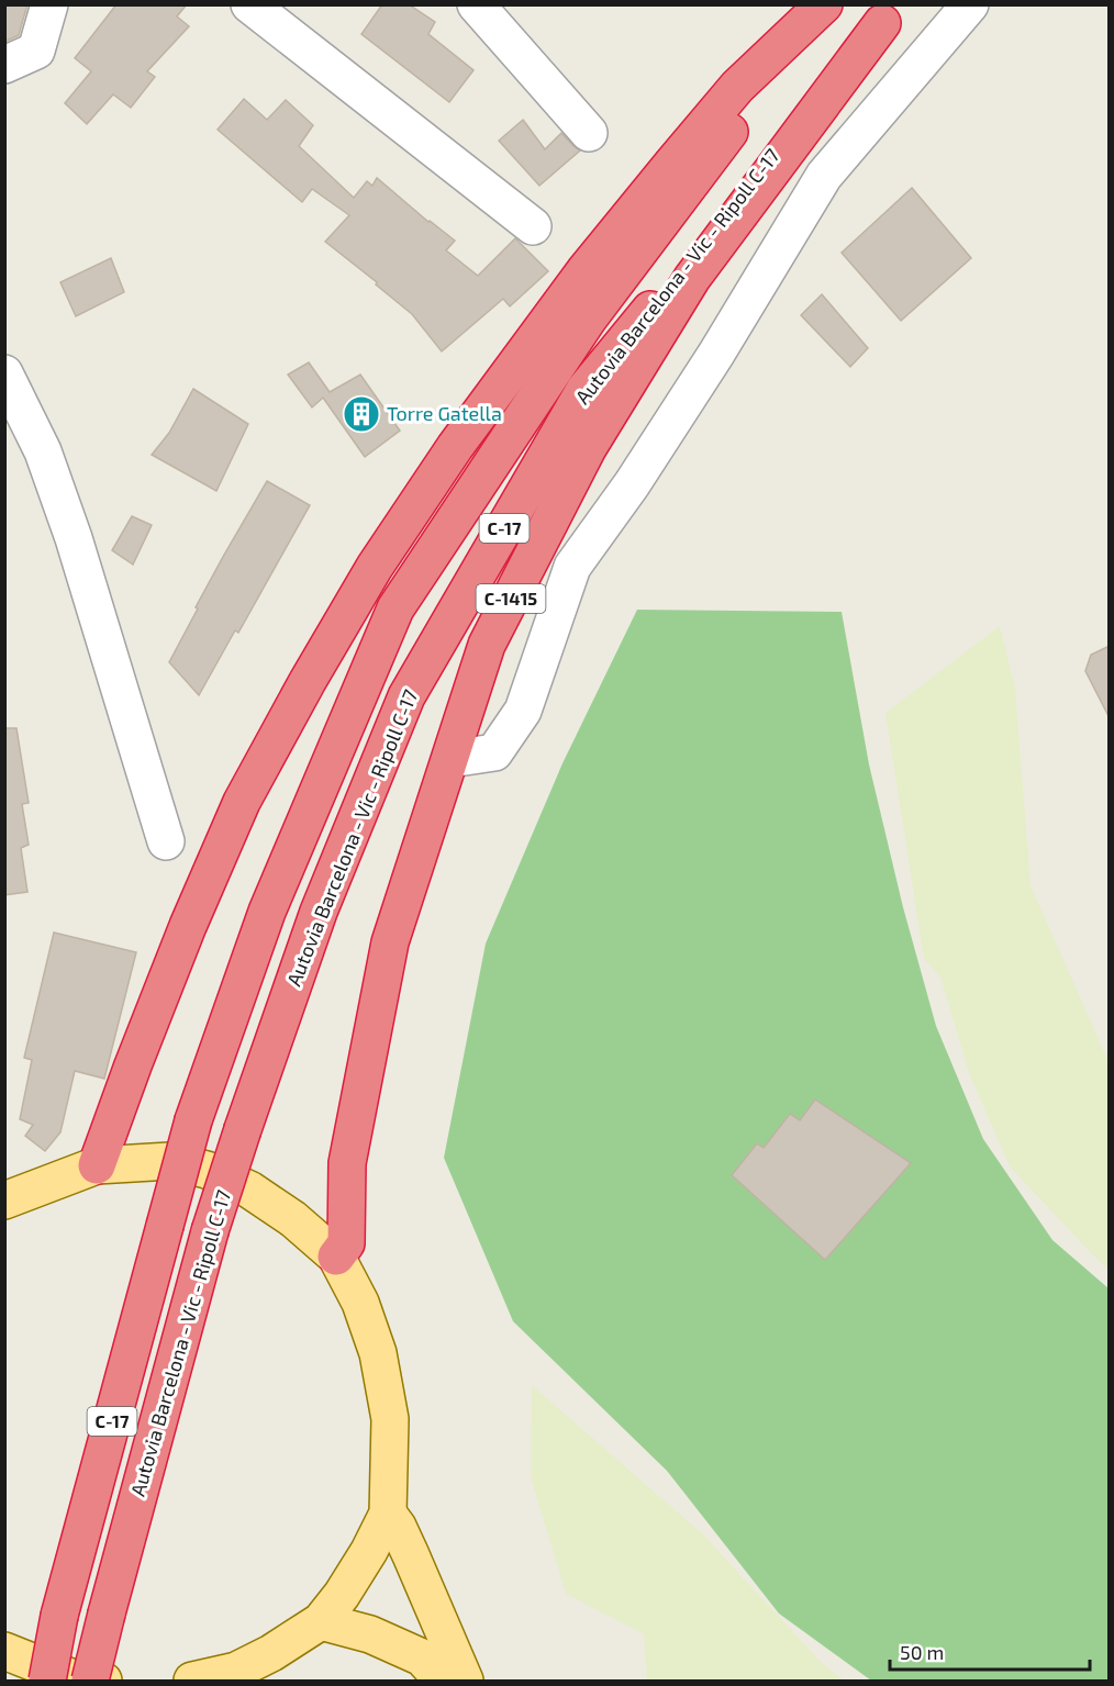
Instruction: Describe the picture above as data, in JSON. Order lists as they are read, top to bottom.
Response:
{
  "streets": {
    "highway": ["Autovia Barcelona - Vic - Ripoll C-17", "C-17", "C-1415"]
  },
  "crossings": [
    ["Autovia Barcelona - Vic - Ripoll C-17", "C-1415"]
  ],
  "places": {
    "building": ["Torre Gatella"]
  },
  "scale_bar": "50 m"
}
